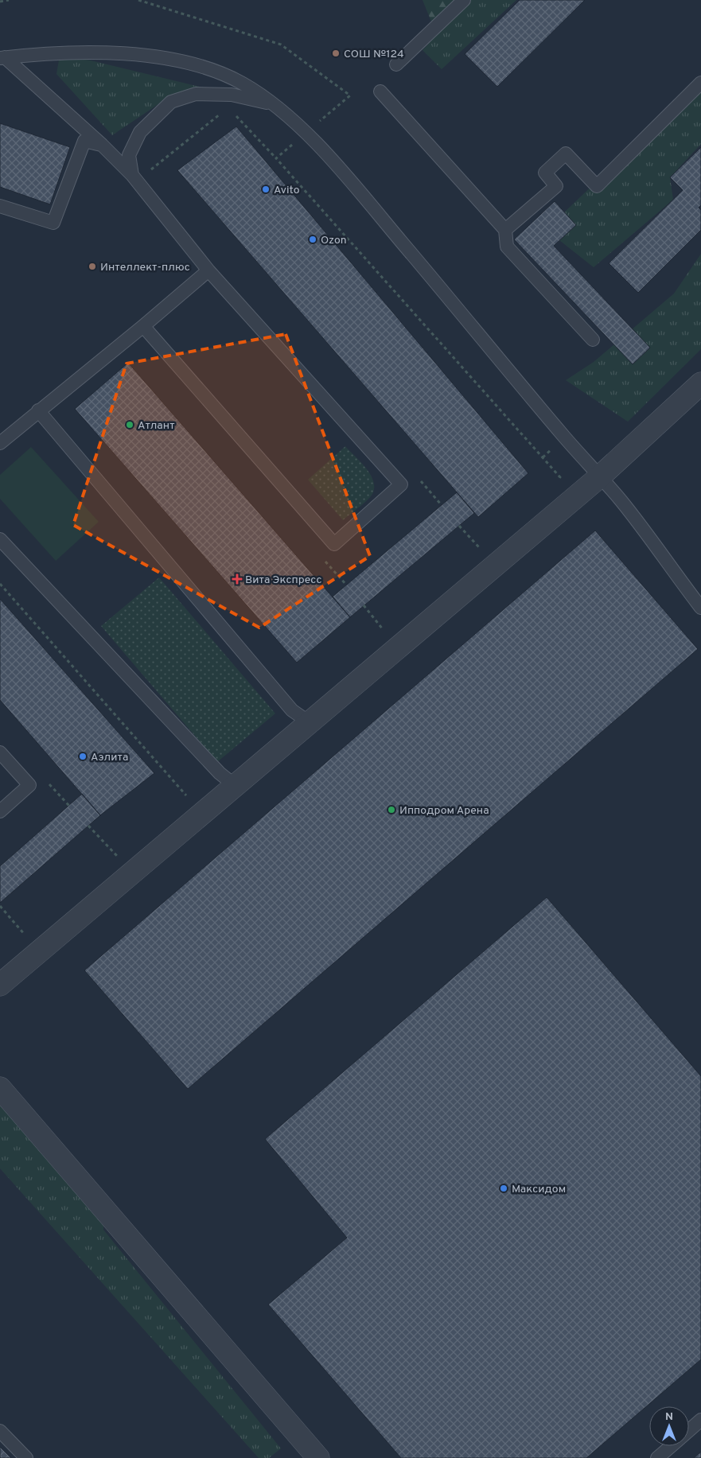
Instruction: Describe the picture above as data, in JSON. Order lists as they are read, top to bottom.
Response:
{
  "places": {
    "other": [
      "СОШ №124",
      "Avito",
      "Ozon",
      "Интеллект-плюс",
      "Атлант",
      "Аэлита",
      "Ипподром Арена",
      "Максидом"
    ],
    "health": ["Вита Экспресс"]
  },
  "north": "top"
}
